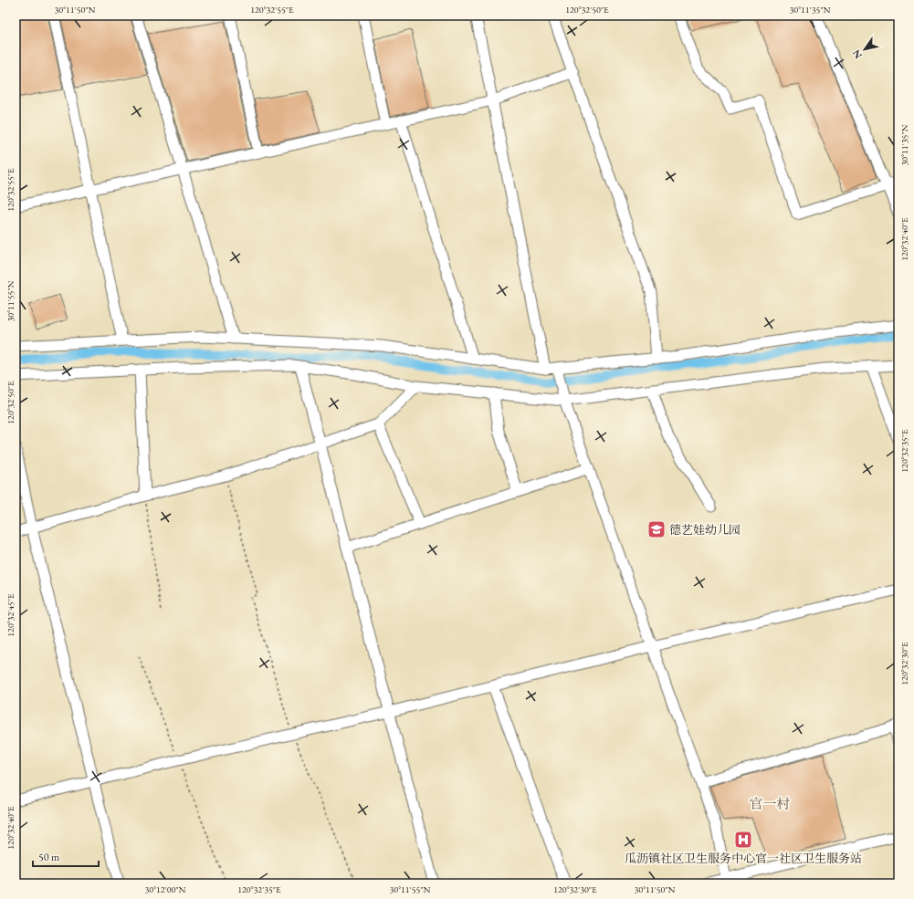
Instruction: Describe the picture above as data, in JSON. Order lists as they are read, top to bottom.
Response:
{
  "districts": ["官一村"],
  "places": {
    "school or university": ["德艺娃幼儿园"],
    "hospital": ["瓜沥镇社区卫生服务中心官一社区卫生服务站"]
  },
  "scale_bar": "50 m",
  "north": "bottom left",
  "coordinates": [
    "30°11'50\"N",
    "120°32'55\"E",
    "120°32'50\"E",
    "30°11'35\"N",
    "120°32'40\"E",
    "30°11'55\"N",
    "120°32'35\"E",
    "120°32'45\"E",
    "120°32'30\"E",
    "30°12'00\"N"
  ]
}
